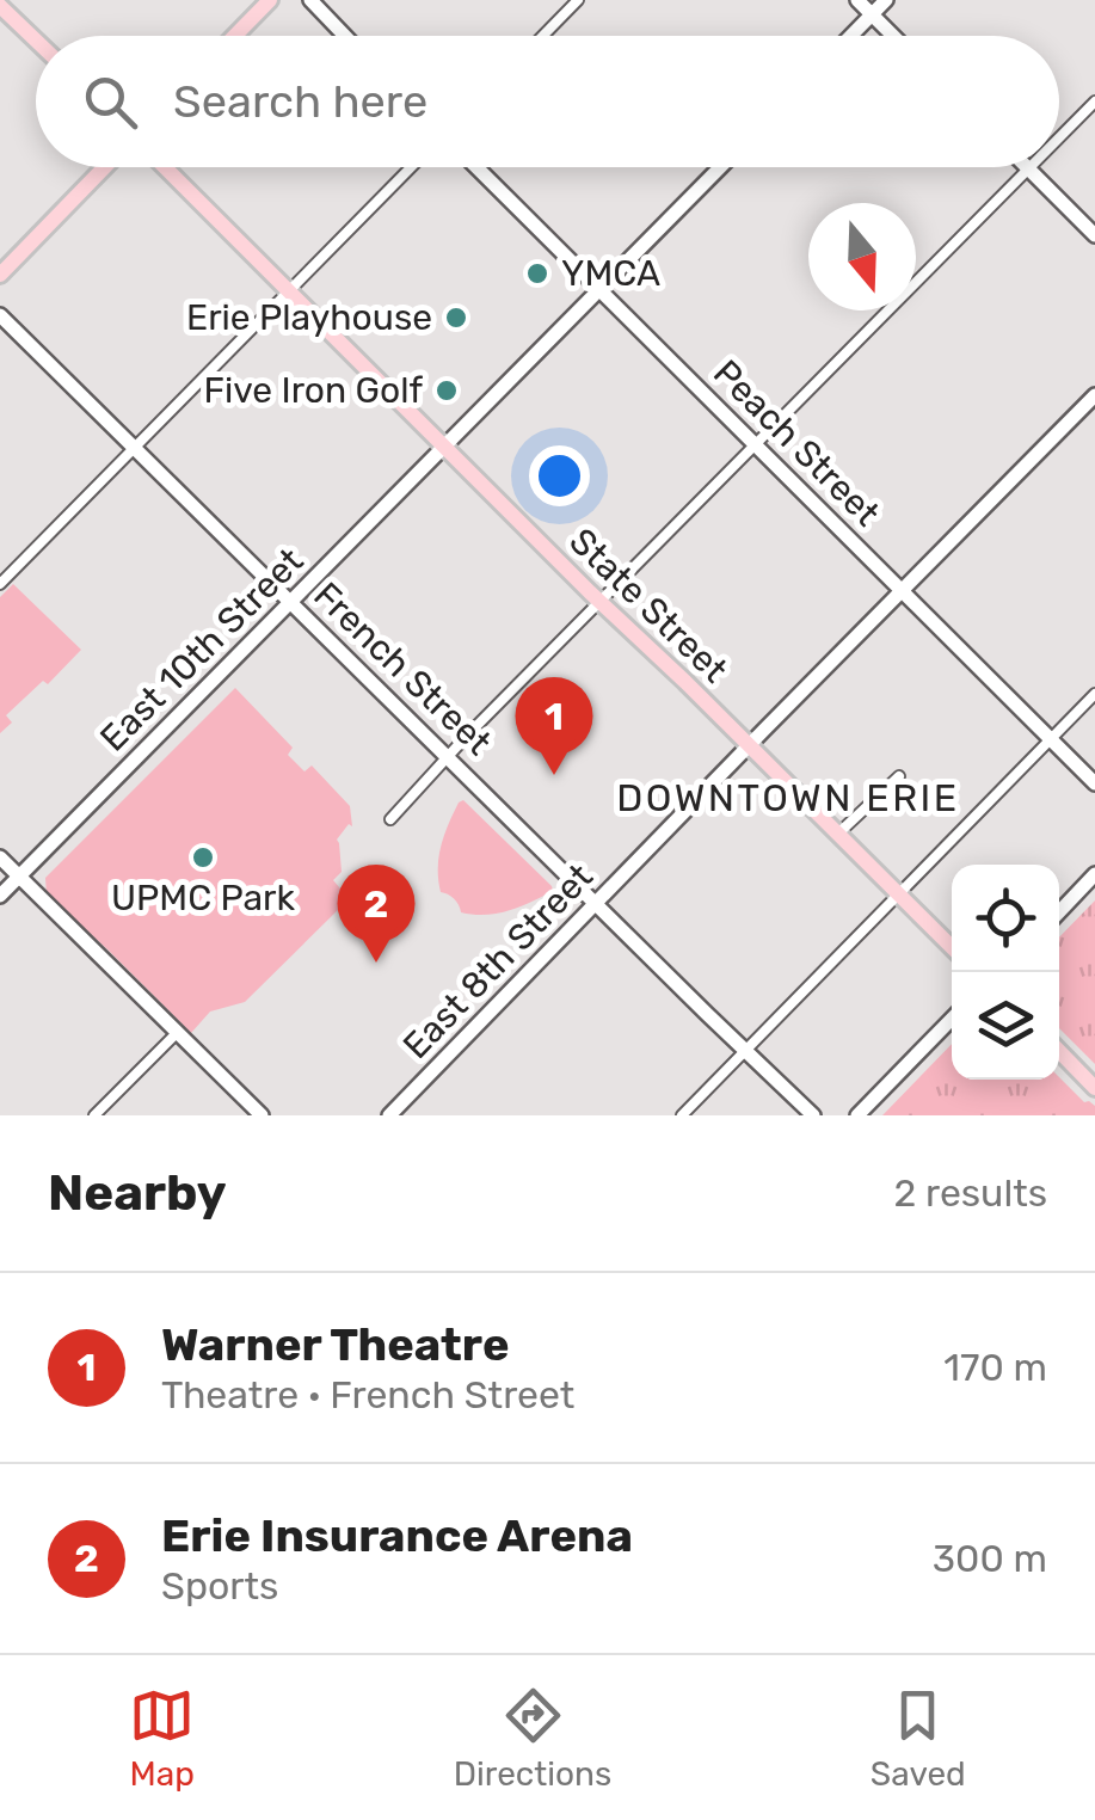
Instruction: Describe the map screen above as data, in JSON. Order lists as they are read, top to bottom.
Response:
{
  "streets": {
    "main road": ["State Street"],
    "street": [
      "Peach Street",
      "East 10th Street",
      "French Street",
      "East 8th Street"
    ]
  },
  "crossings": [
    ["Peach Street", "East 10th Street"],
    ["Peach Street", "East 8th Street"],
    ["State Street", "East 10th Street"],
    ["State Street", "East 8th Street"],
    ["East 10th Street", "French Street"],
    ["French Street", "East 8th Street"]
  ],
  "districts": ["DOWNTOWN ERIE"],
  "places": [
    "YMCA",
    "Erie Playhouse",
    "Five Iron Golf",
    "UPMC Park"
  ],
  "north": "bottom",
  "page": {
    "search": "Search here",
    "pins": ["1", "2"],
    "heading": ["Nearby", "2 results"],
    "list": [
      {
        "mark": "1",
        "name": "Warner Theatre",
        "note": "Theatre · French Street",
        "value": "170 m"
      },
      {
        "mark": "2",
        "name": "Erie Insurance Arena",
        "note": "Sports",
        "value": "300 m"
      }
    ],
    "nav": ["Map", "Directions", "Saved"]
  }
}
